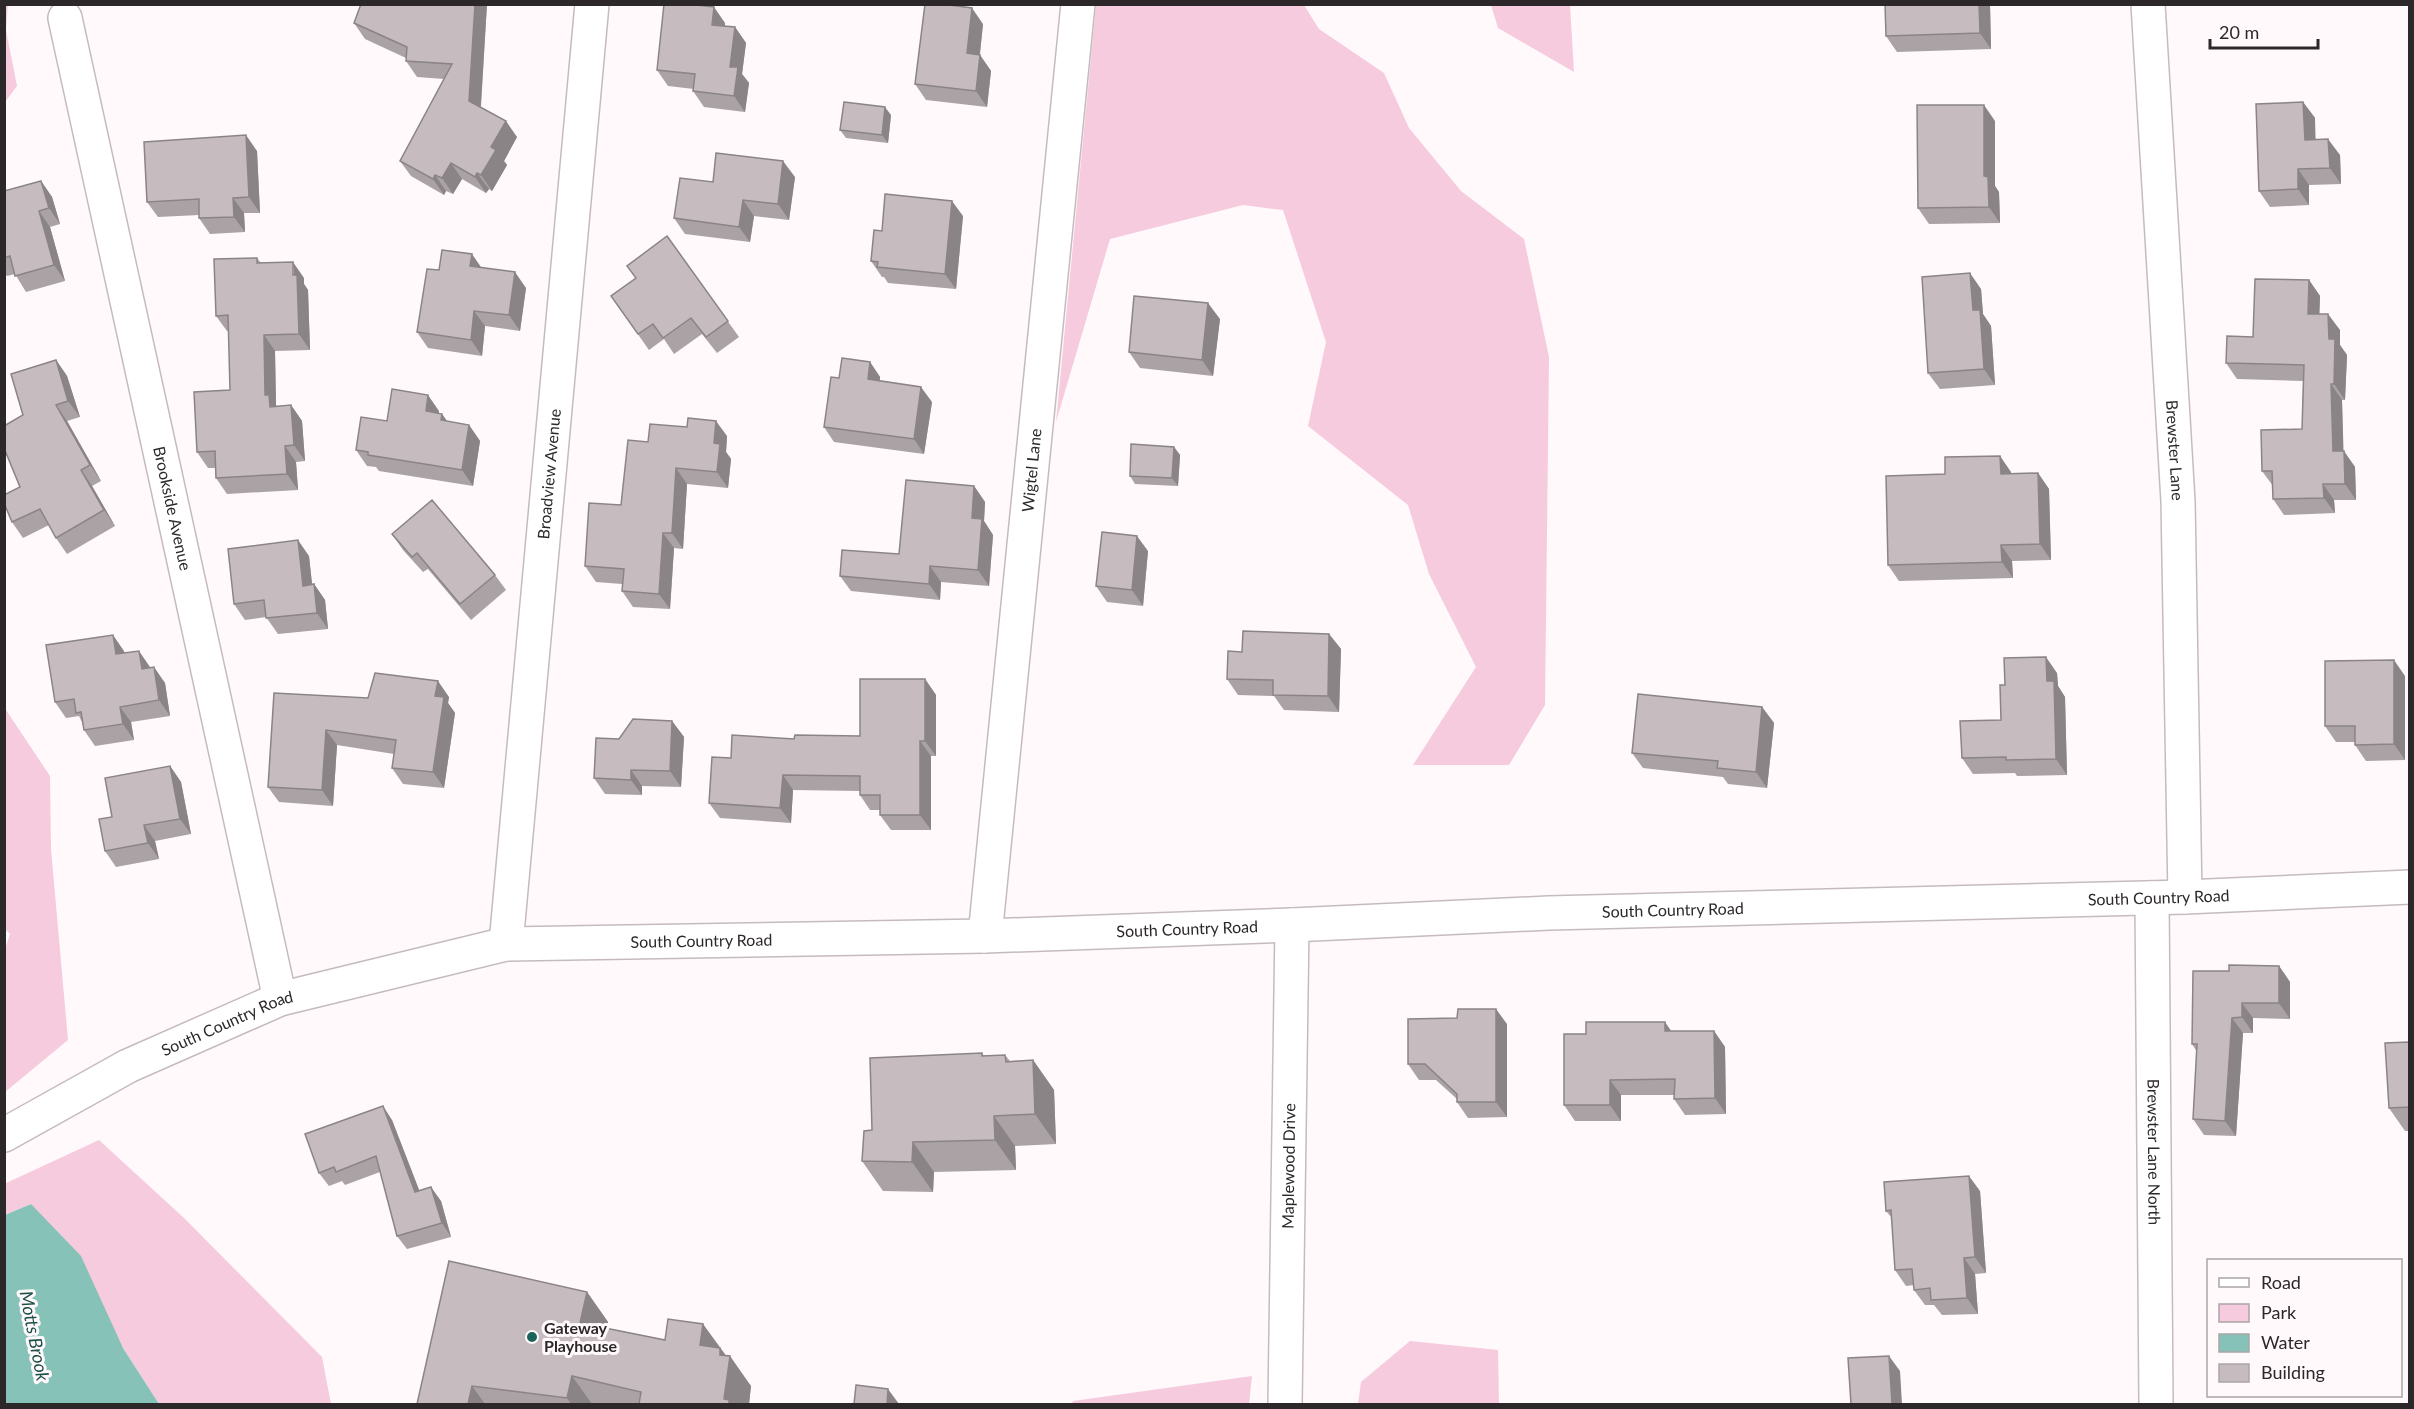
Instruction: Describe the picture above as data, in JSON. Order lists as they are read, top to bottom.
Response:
{
  "streets": {
    "street": [
      "Brewster Lane",
      "Wigtel Lane",
      "Broadview Avenue",
      "Brookside Avenue",
      "South Country Road",
      "Brewster Lane North",
      "Maplewood Drive"
    ]
  },
  "crossings": [
    ["Brewster Lane", "South Country Road"],
    ["Wigtel Lane", "South Country Road"],
    ["Broadview Avenue", "South Country Road"],
    ["Brookside Avenue", "South Country Road"],
    ["South Country Road", "Brewster Lane North"],
    ["South Country Road", "Maplewood Drive"]
  ],
  "water": ["Motts Brook"],
  "places": ["Gateway Playhouse"],
  "legend": [
    "Road",
    "Park",
    "Water",
    "Building"
  ],
  "scale_bar": "20 m"
}
